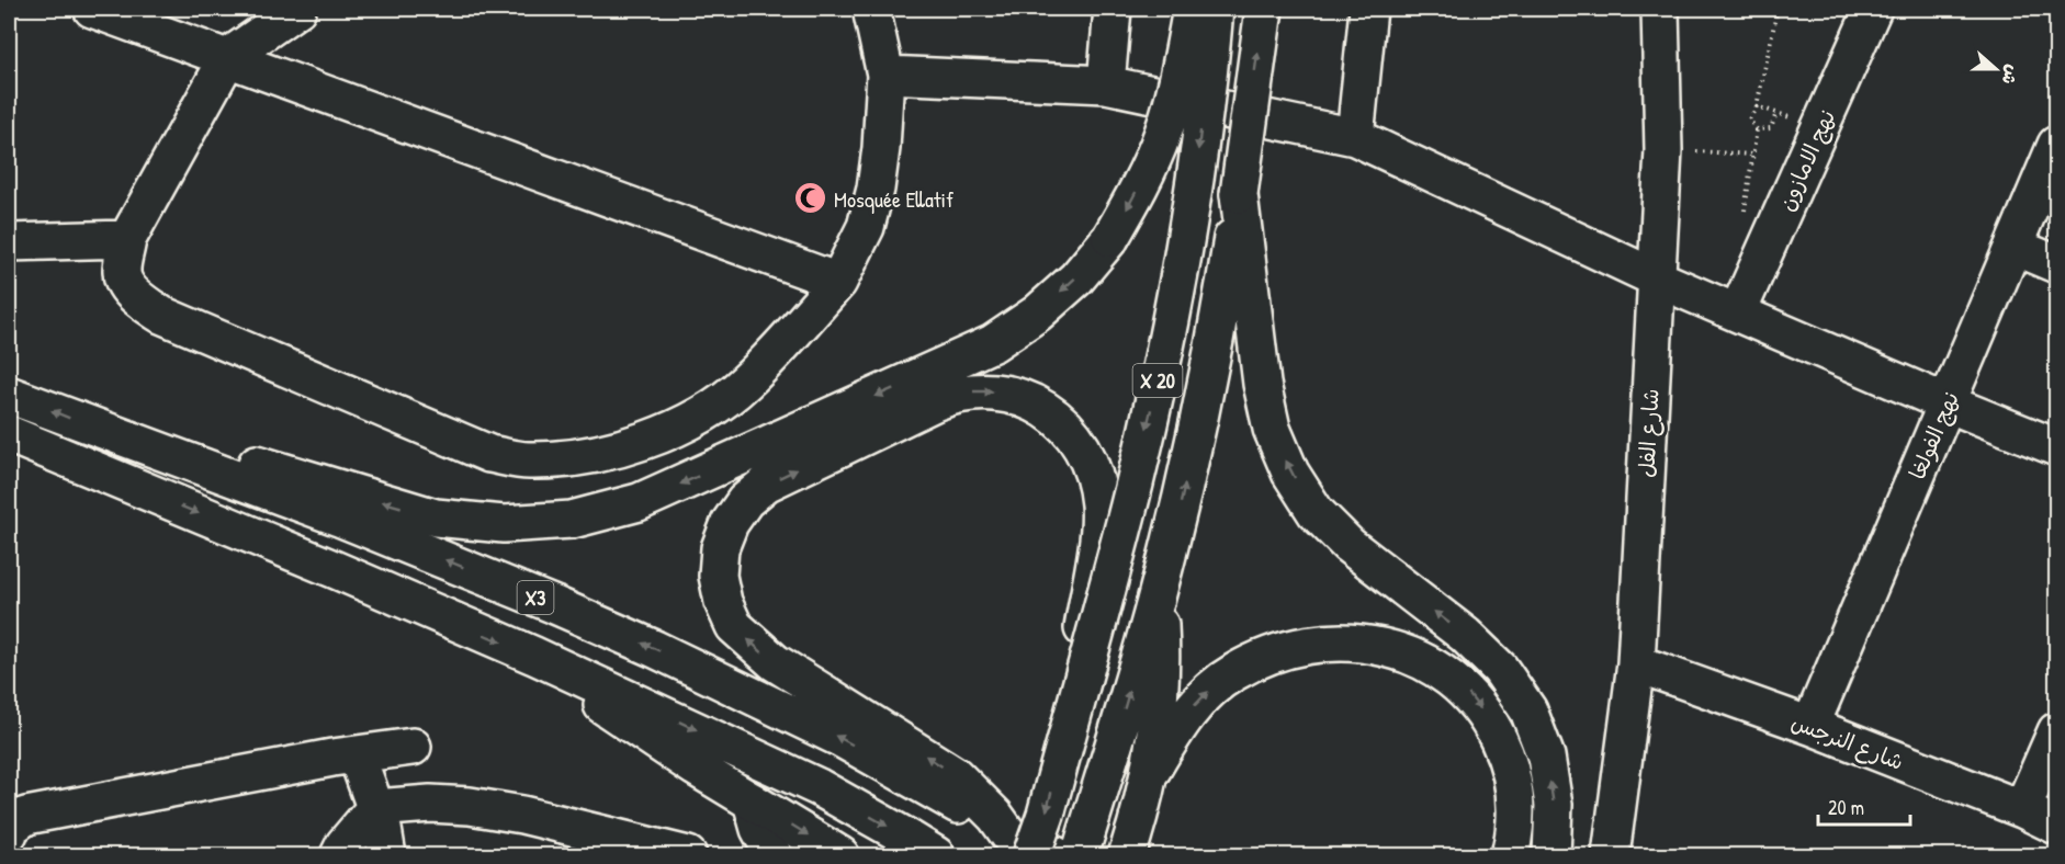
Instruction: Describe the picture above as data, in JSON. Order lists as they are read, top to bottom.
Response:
{
  "streets": {
    "main road": [
      "نهج الامازون",
      "X 20",
      "شارع الفل",
      "نهج الفولغا",
      "X3",
      "شارع النرجس"
    ]
  },
  "crossings": [
    ["X 20", "X3"],
    ["شارع الفل", "شارع النرجس"],
    ["نهج الفولغا", "شارع النرجس"]
  ],
  "places": {
    "mosque": ["Mosquée Ellatif"]
  },
  "scale_bar": "20 m",
  "north": "right"
}
